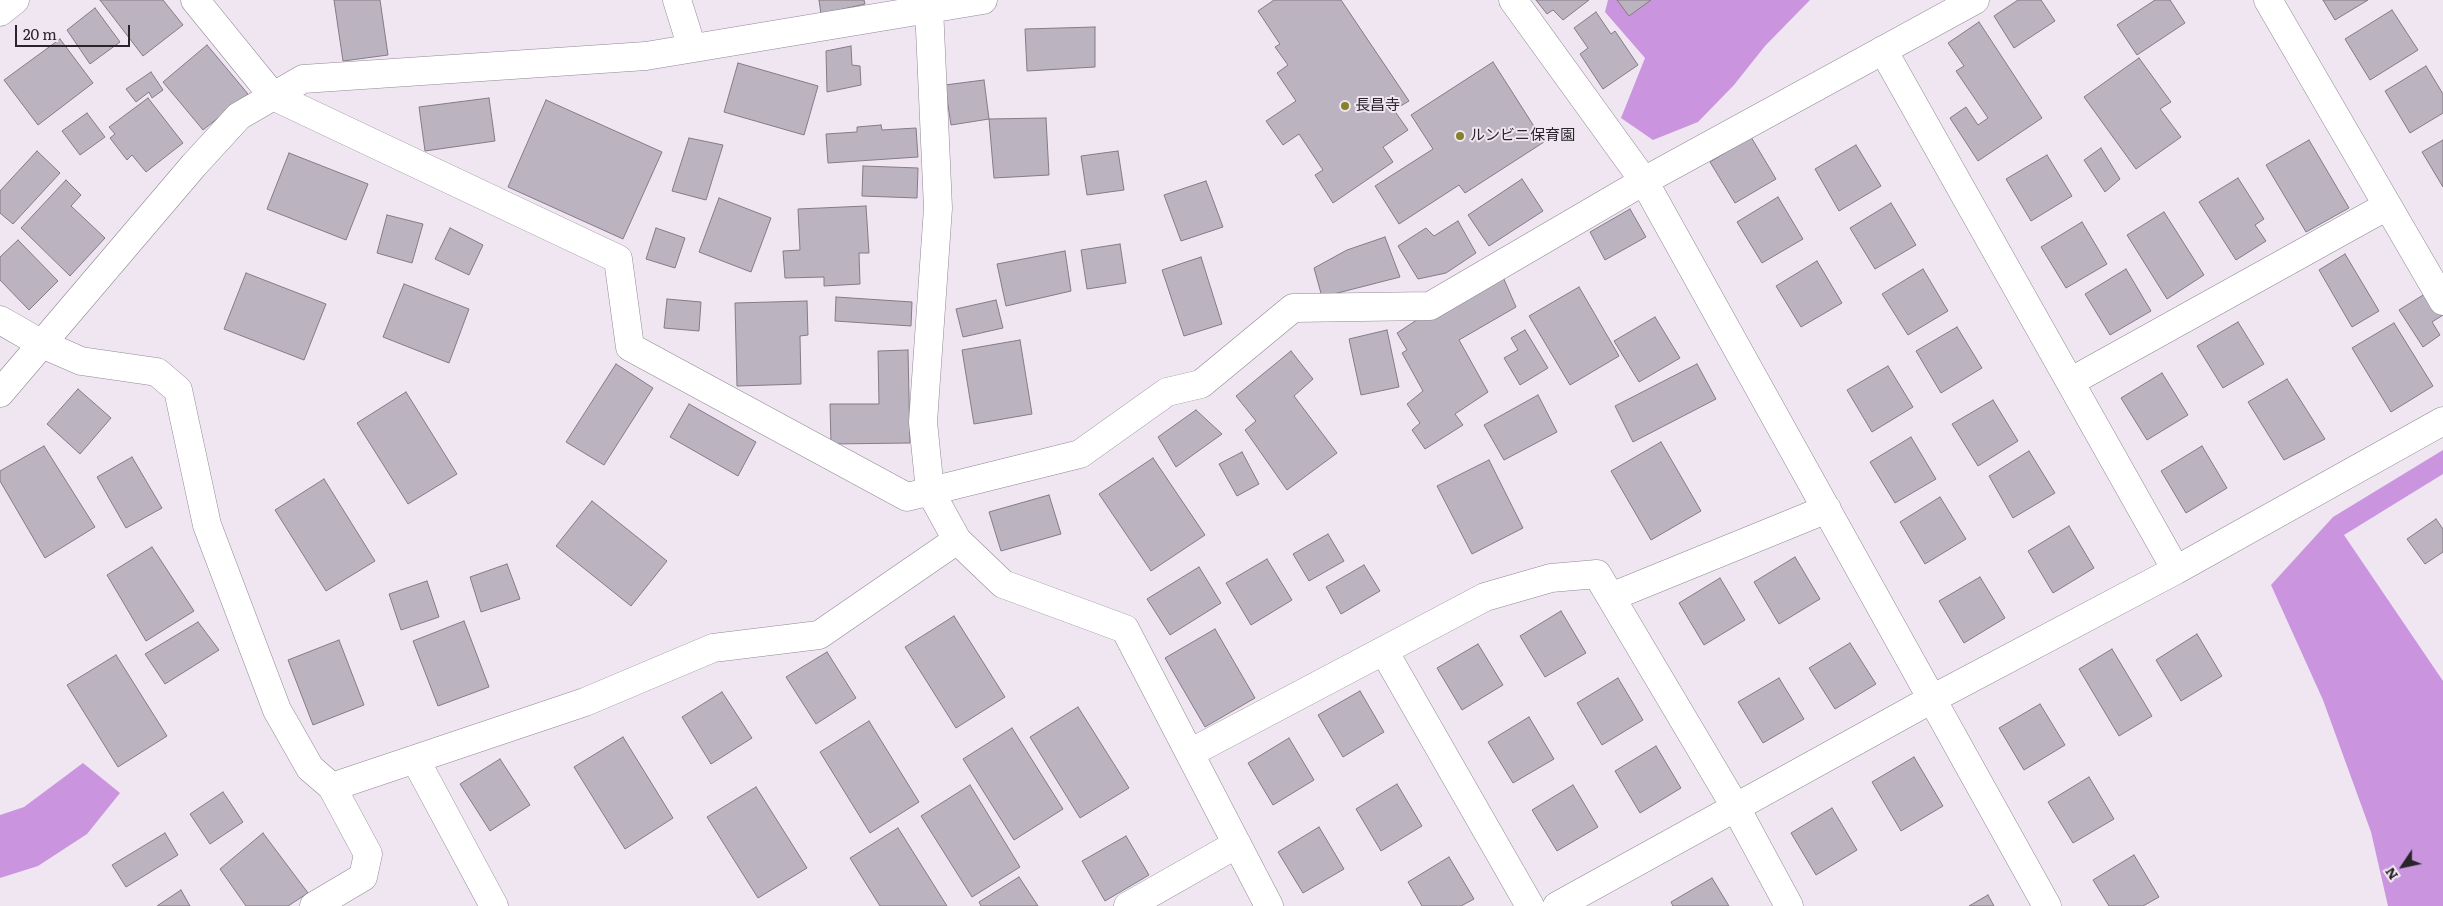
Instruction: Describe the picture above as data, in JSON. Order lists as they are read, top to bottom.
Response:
{
  "places": ["長昌寺", "ルンビニ保育園"],
  "scale_bar": "20 m",
  "north": "bottom left"
}
